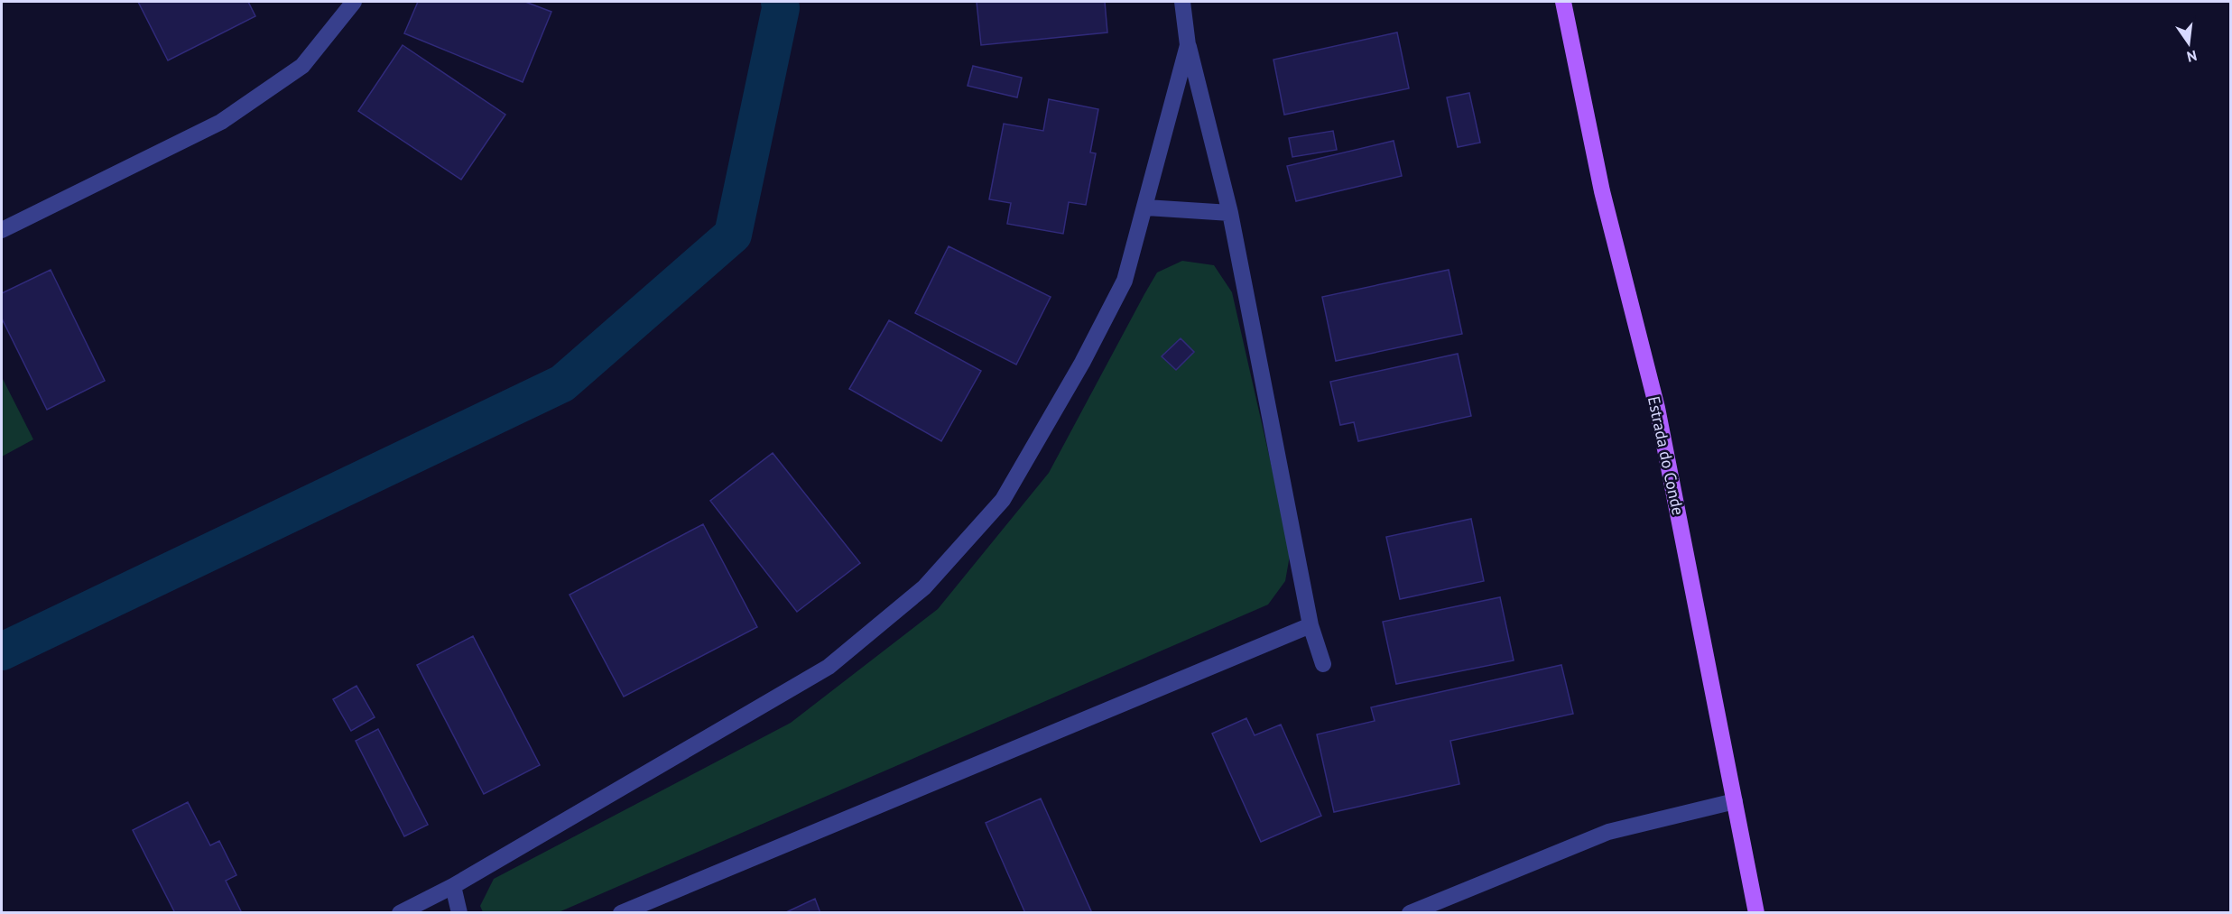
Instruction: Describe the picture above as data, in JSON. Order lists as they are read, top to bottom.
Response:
{
  "streets": {
    "main road": ["Estrada do Conde"]
  },
  "north": "bottom"
}
